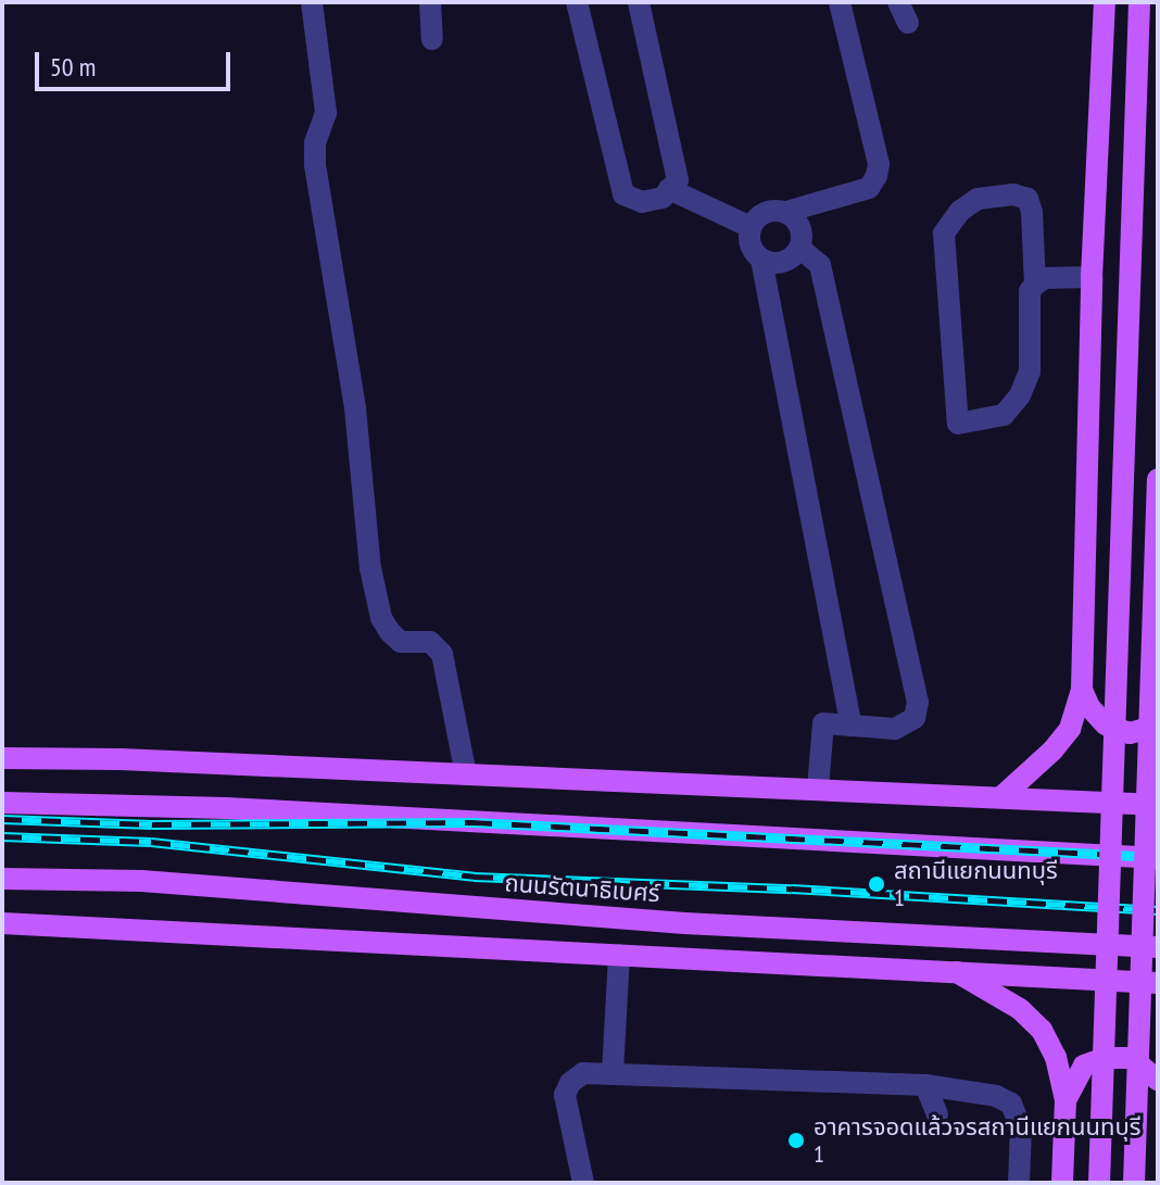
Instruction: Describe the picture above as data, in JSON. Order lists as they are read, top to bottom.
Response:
{
  "streets": {
    "main road": ["ถนนรัตนาธิเบศร์"]
  },
  "places": ["สถานีแยกนนทบุรี 1", "อาคารจอดแล้วจรสถานีแยกนนทบุรี 1"],
  "scale_bar": "50 m"
}
